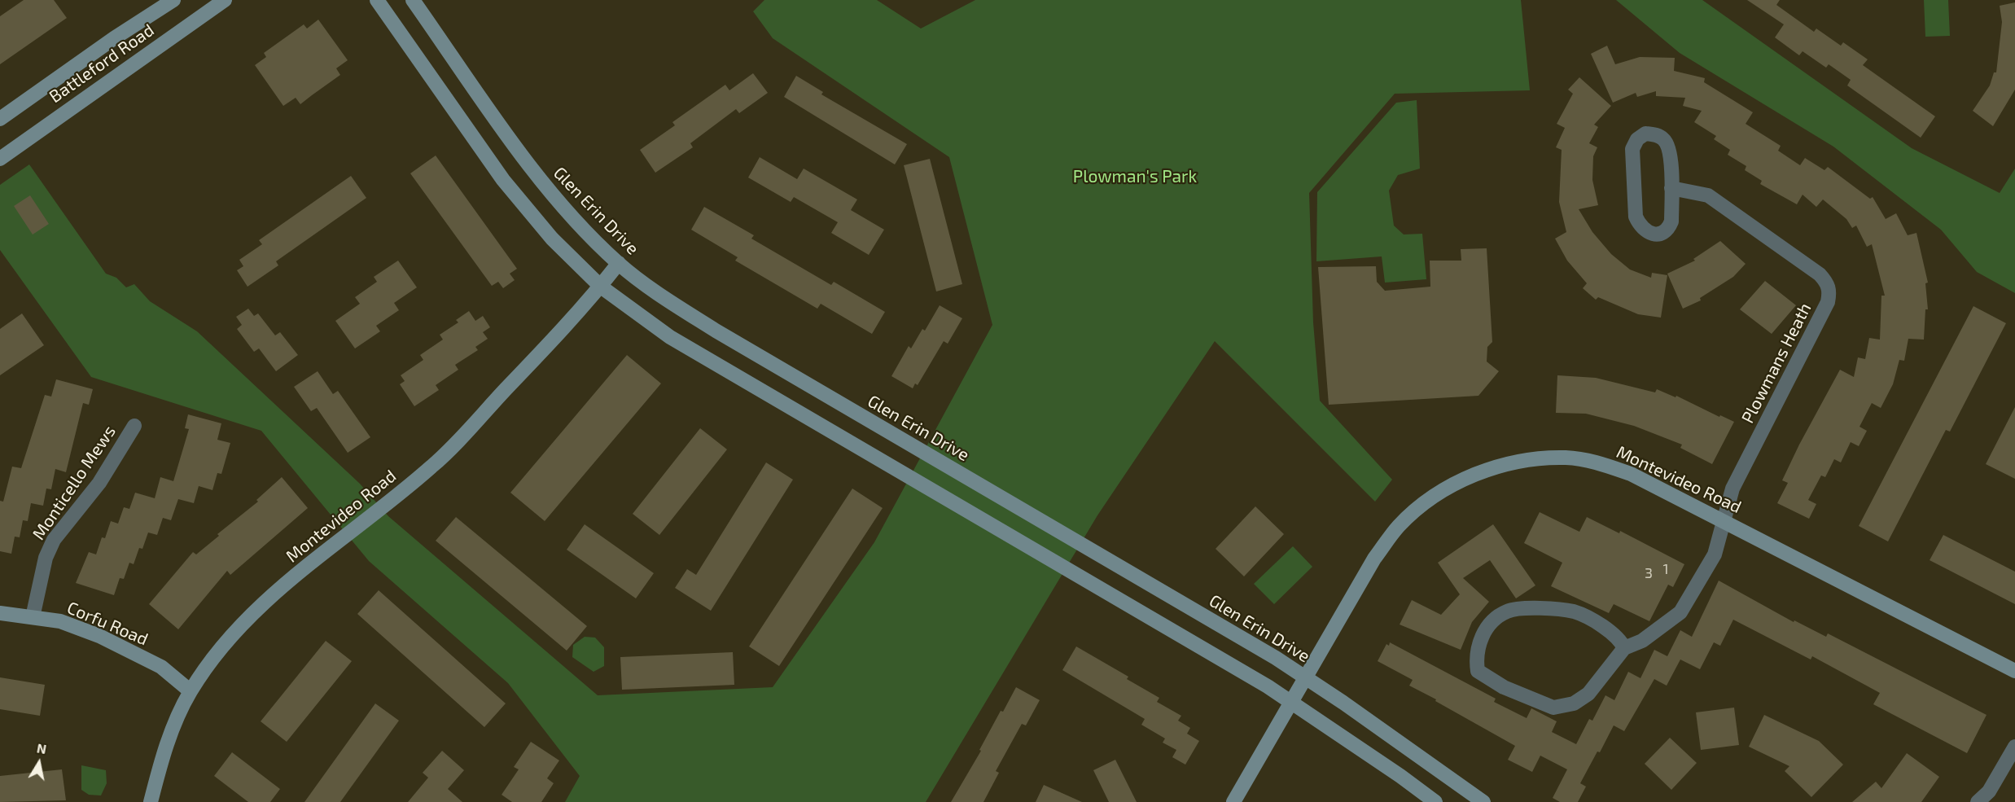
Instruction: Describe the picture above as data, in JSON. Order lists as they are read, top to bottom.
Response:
{
  "streets": {
    "street": [
      "Battleford Road",
      "Glen Erin Drive",
      "Plowmans Heath",
      "Montevideo Road",
      "Monticello Mews",
      "Corfu Road"
    ]
  },
  "crossings": [
    ["Glen Erin Drive", "Montevideo Road"],
    ["Plowmans Heath", "Montevideo Road"],
    ["Montevideo Road", "Corfu Road"],
    ["Monticello Mews", "Corfu Road"]
  ],
  "parks": ["Plowman's Park"],
  "house_numbers": ["1", "3"],
  "north": "top"
}
